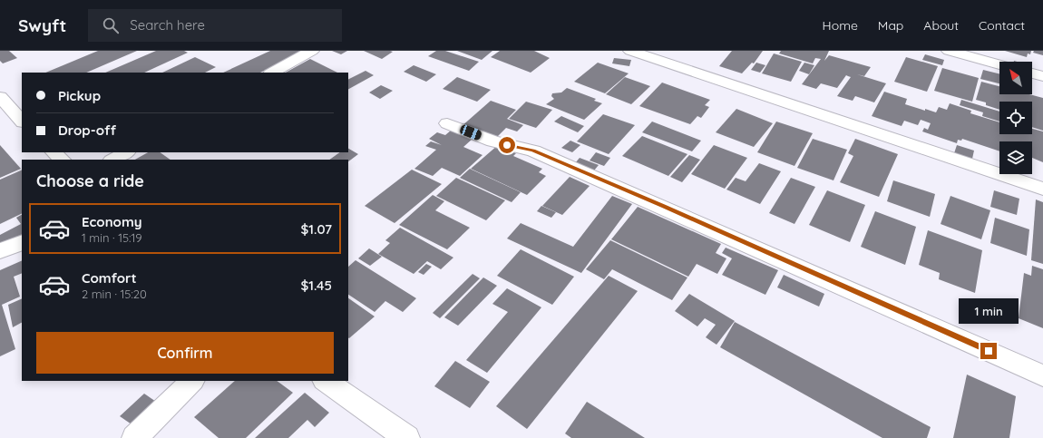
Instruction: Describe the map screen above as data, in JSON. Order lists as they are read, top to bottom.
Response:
{
  "north": "top left",
  "page": {
    "header": "Swyft",
    "search": "Search here",
    "nav": [
      "Home",
      "Map",
      "About",
      "Contact"
    ],
    "banner": ["Pickup", "Drop-off"],
    "heading": "Choose a ride",
    "list": [
      {
        "name": "Economy",
        "note": "1 min · 15:19",
        "value": "$1.07"
      },
      {
        "name": "Comfort",
        "note": "2 min · 15:20",
        "value": "$1.45"
      }
    ],
    "bubble": "1 min",
    "buttons": "Confirm"
  }
}
